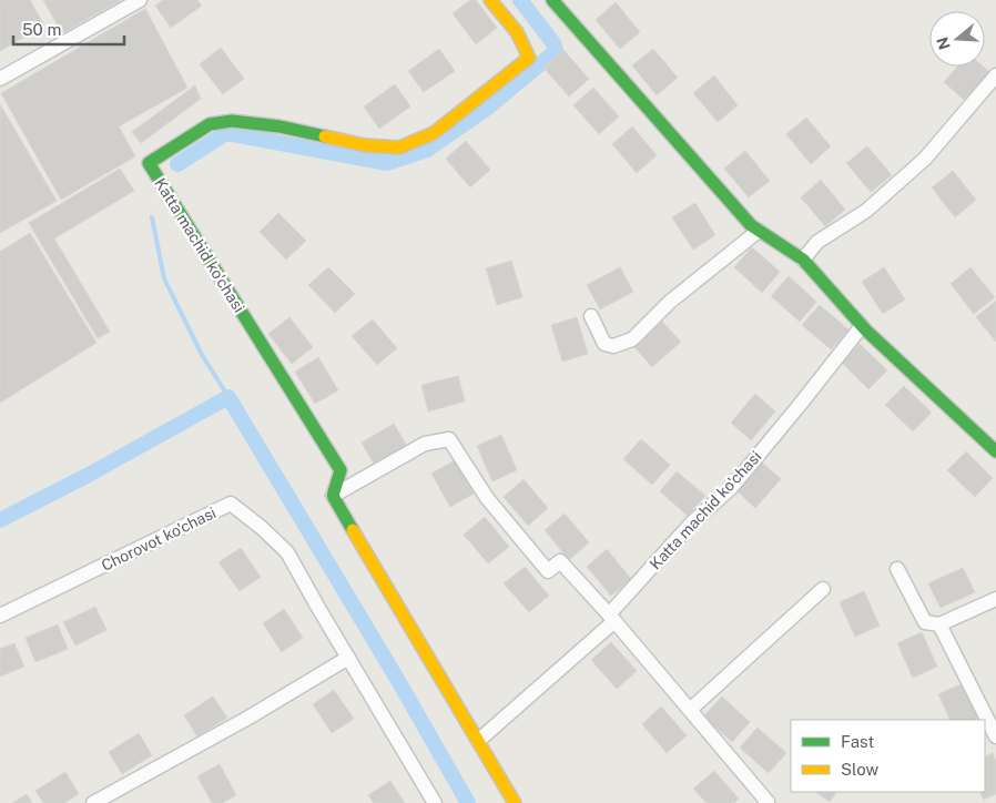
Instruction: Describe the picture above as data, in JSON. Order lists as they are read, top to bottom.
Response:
{
  "streets": {
    "street": ["Katta machid ko'chasi", "Chorovot ko'chasi"]
  },
  "legend": ["Fast", "Slow"],
  "scale_bar": "50 m",
  "north": "left"
}
